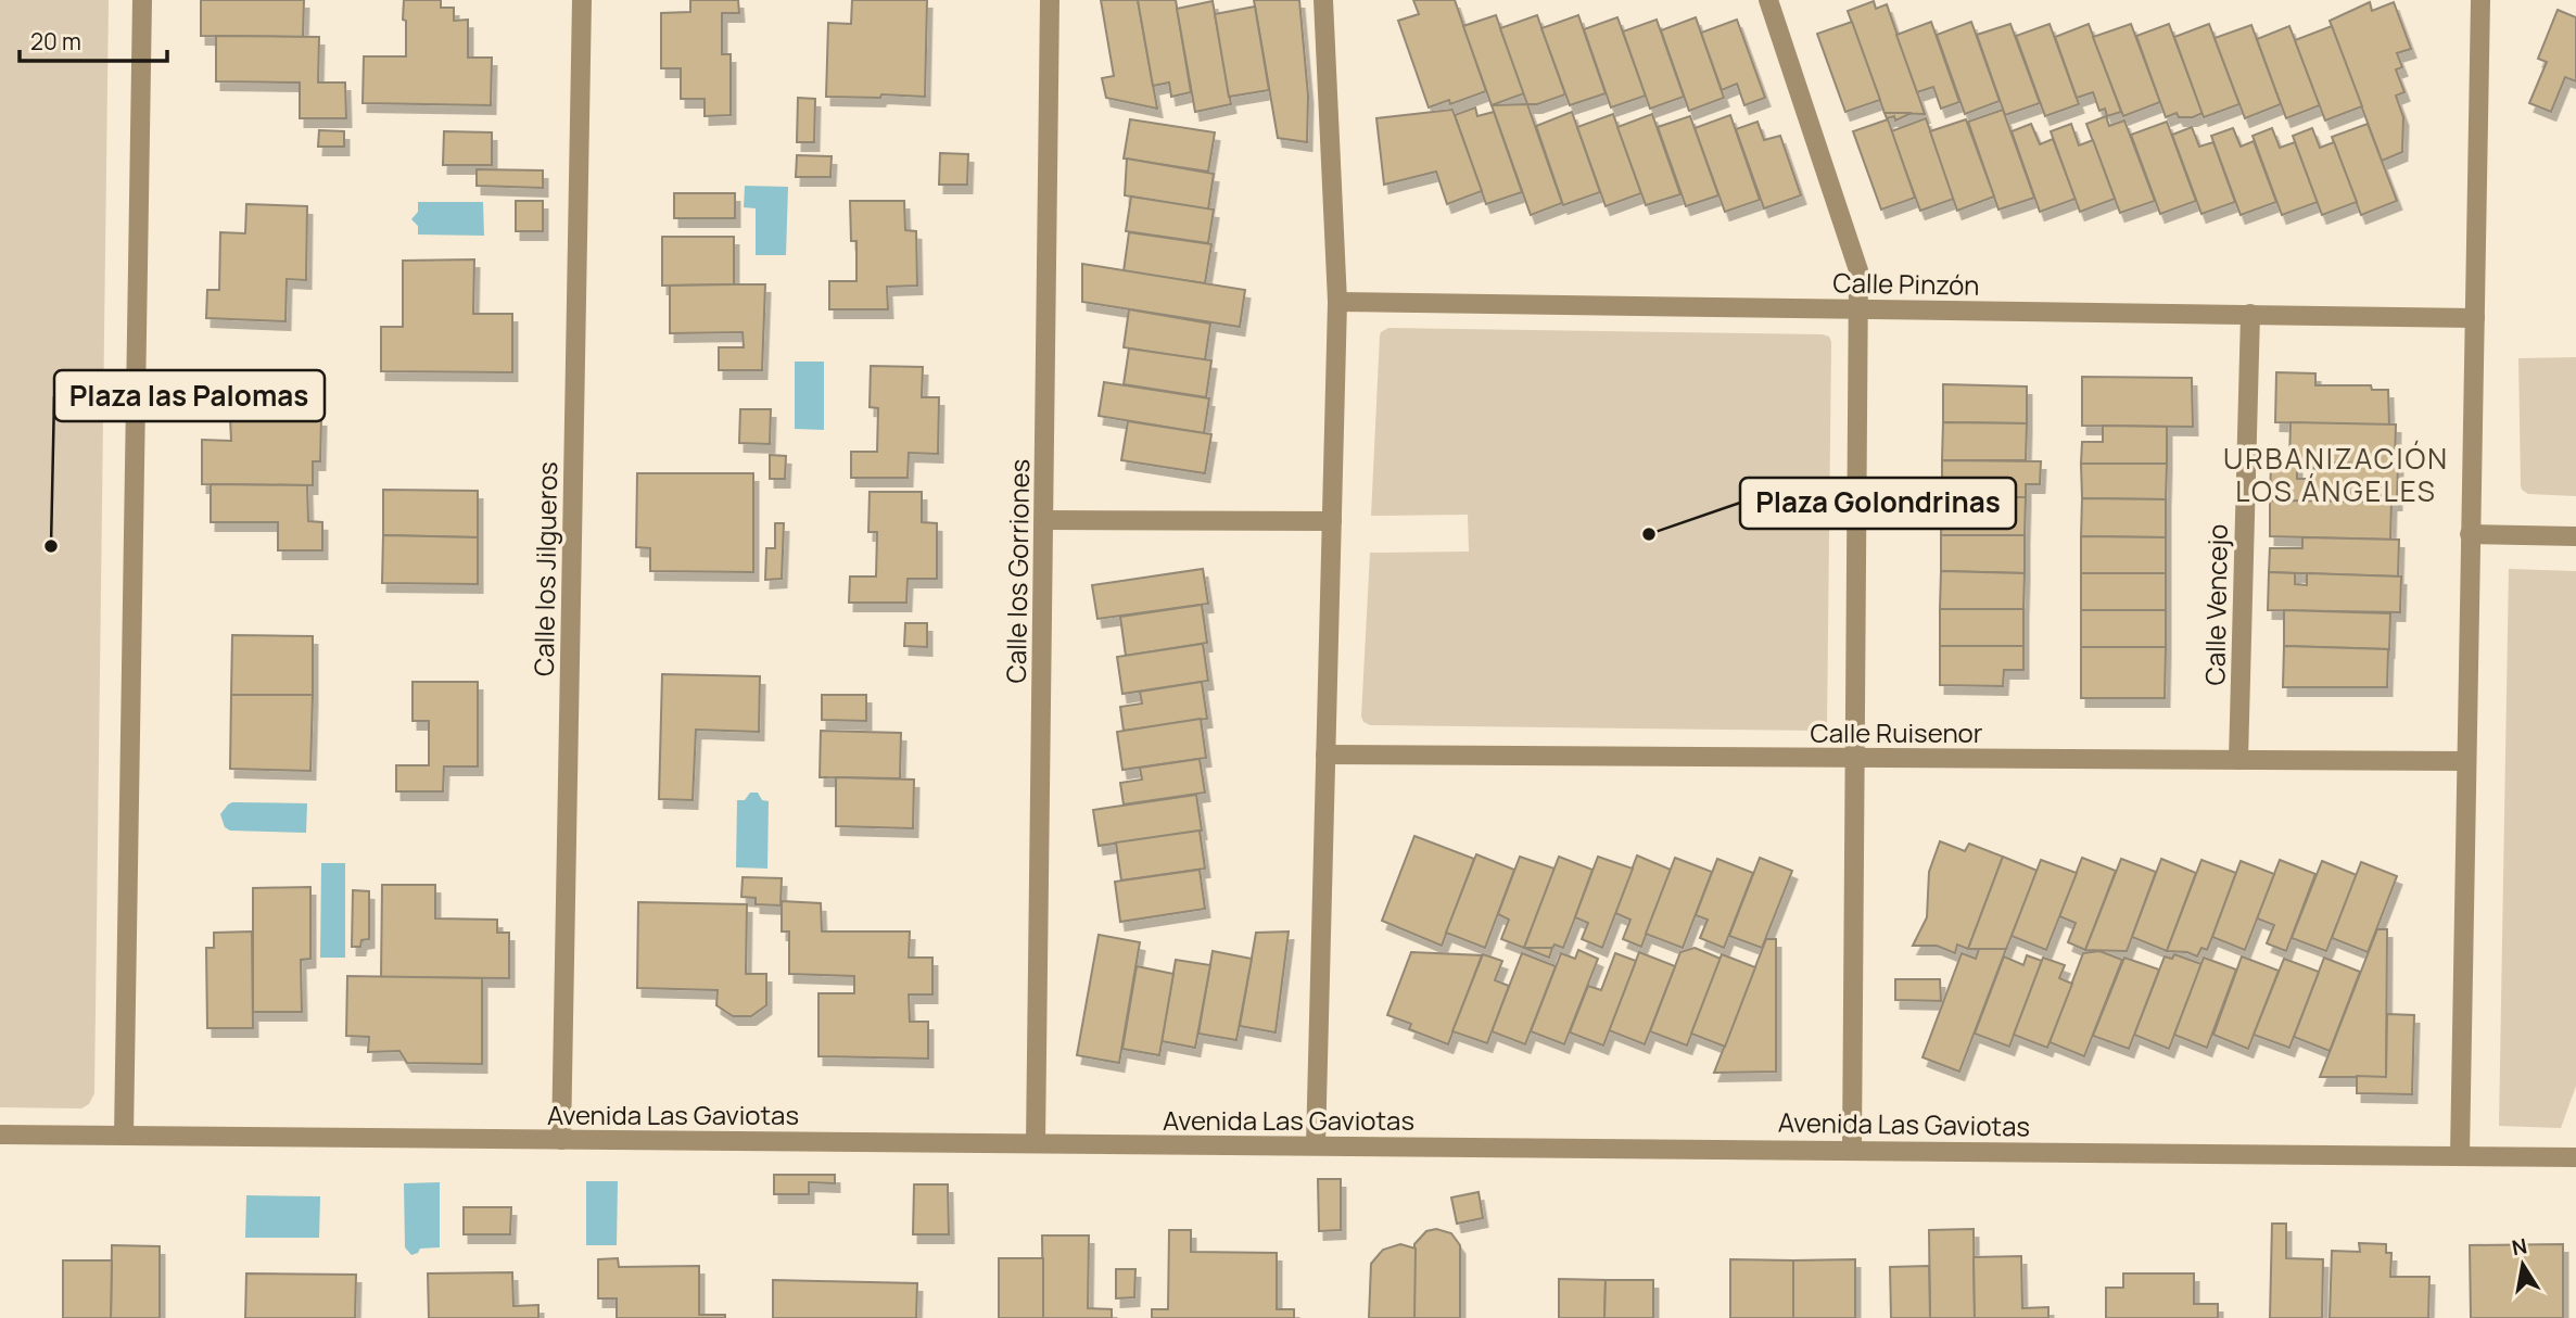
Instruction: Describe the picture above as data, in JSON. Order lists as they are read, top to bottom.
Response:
{
  "streets": {
    "street": [
      "Calle Pinzón",
      "Calle los Jilgueros",
      "Calle los Gorriones",
      "Calle Vencejo",
      "Calle Ruisenor",
      "Avenida Las Gaviotas"
    ]
  },
  "crossings": [
    ["Calle Pinzón", "Calle Vencejo"],
    ["Calle los Jilgueros", "Avenida Las Gaviotas"],
    ["Calle los Gorriones", "Avenida Las Gaviotas"],
    ["Calle Vencejo", "Calle Ruisenor"]
  ],
  "districts": ["URBANIZACIÓN LOS ÁNGELES"],
  "places": ["Plaza Golondrinas", "Plaza las Palomas"],
  "scale_bar": "20 m",
  "north": "top"
}
